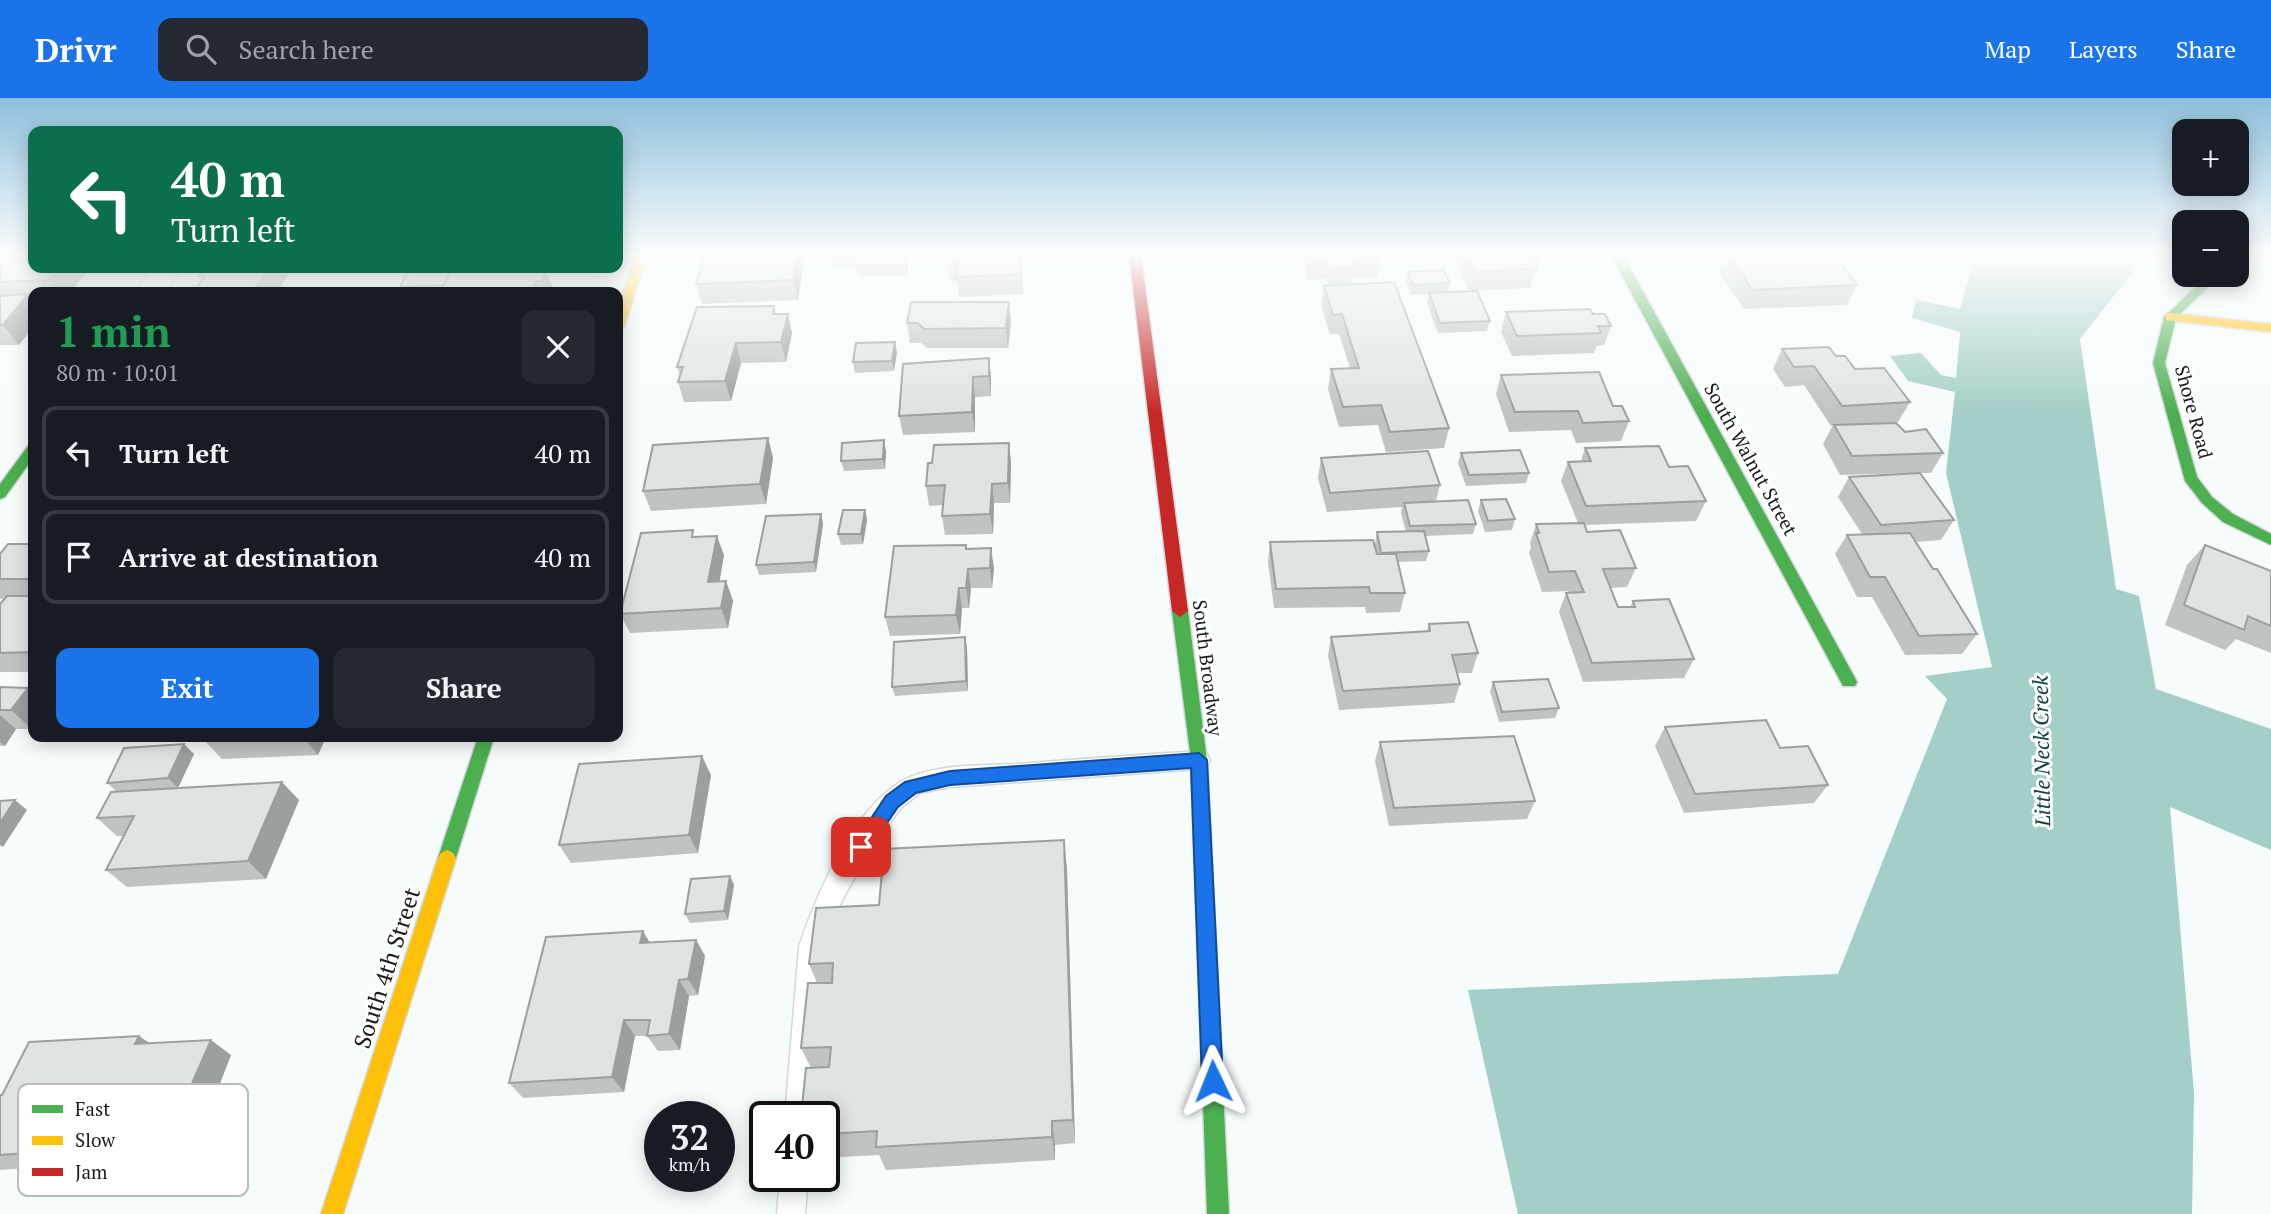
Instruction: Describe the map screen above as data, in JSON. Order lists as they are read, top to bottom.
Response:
{
  "streets": {
    "street": [
      "Shore Road",
      "South Walnut Street",
      "South Broadway",
      "South 4th Street"
    ]
  },
  "water": ["Little Neck Creek"],
  "legend": ["Fast", "Slow", "Jam"],
  "page": {
    "header": "Drivr",
    "search": "Search here",
    "nav": ["Map", "Layers", "Share"],
    "map_buttons": ["+", "−"],
    "turn": ["40 m", "Turn left"],
    "heading": ["1 min", "80 m · 10:01"],
    "list": [
      {
        "name": "Turn left",
        "value": "40 m"
      },
      {
        "name": "Arrive at destination",
        "value": "40 m"
      }
    ],
    "buttons": ["Exit", "Share"],
    "speed": "32 km/h",
    "limit": "40"
  }
}
